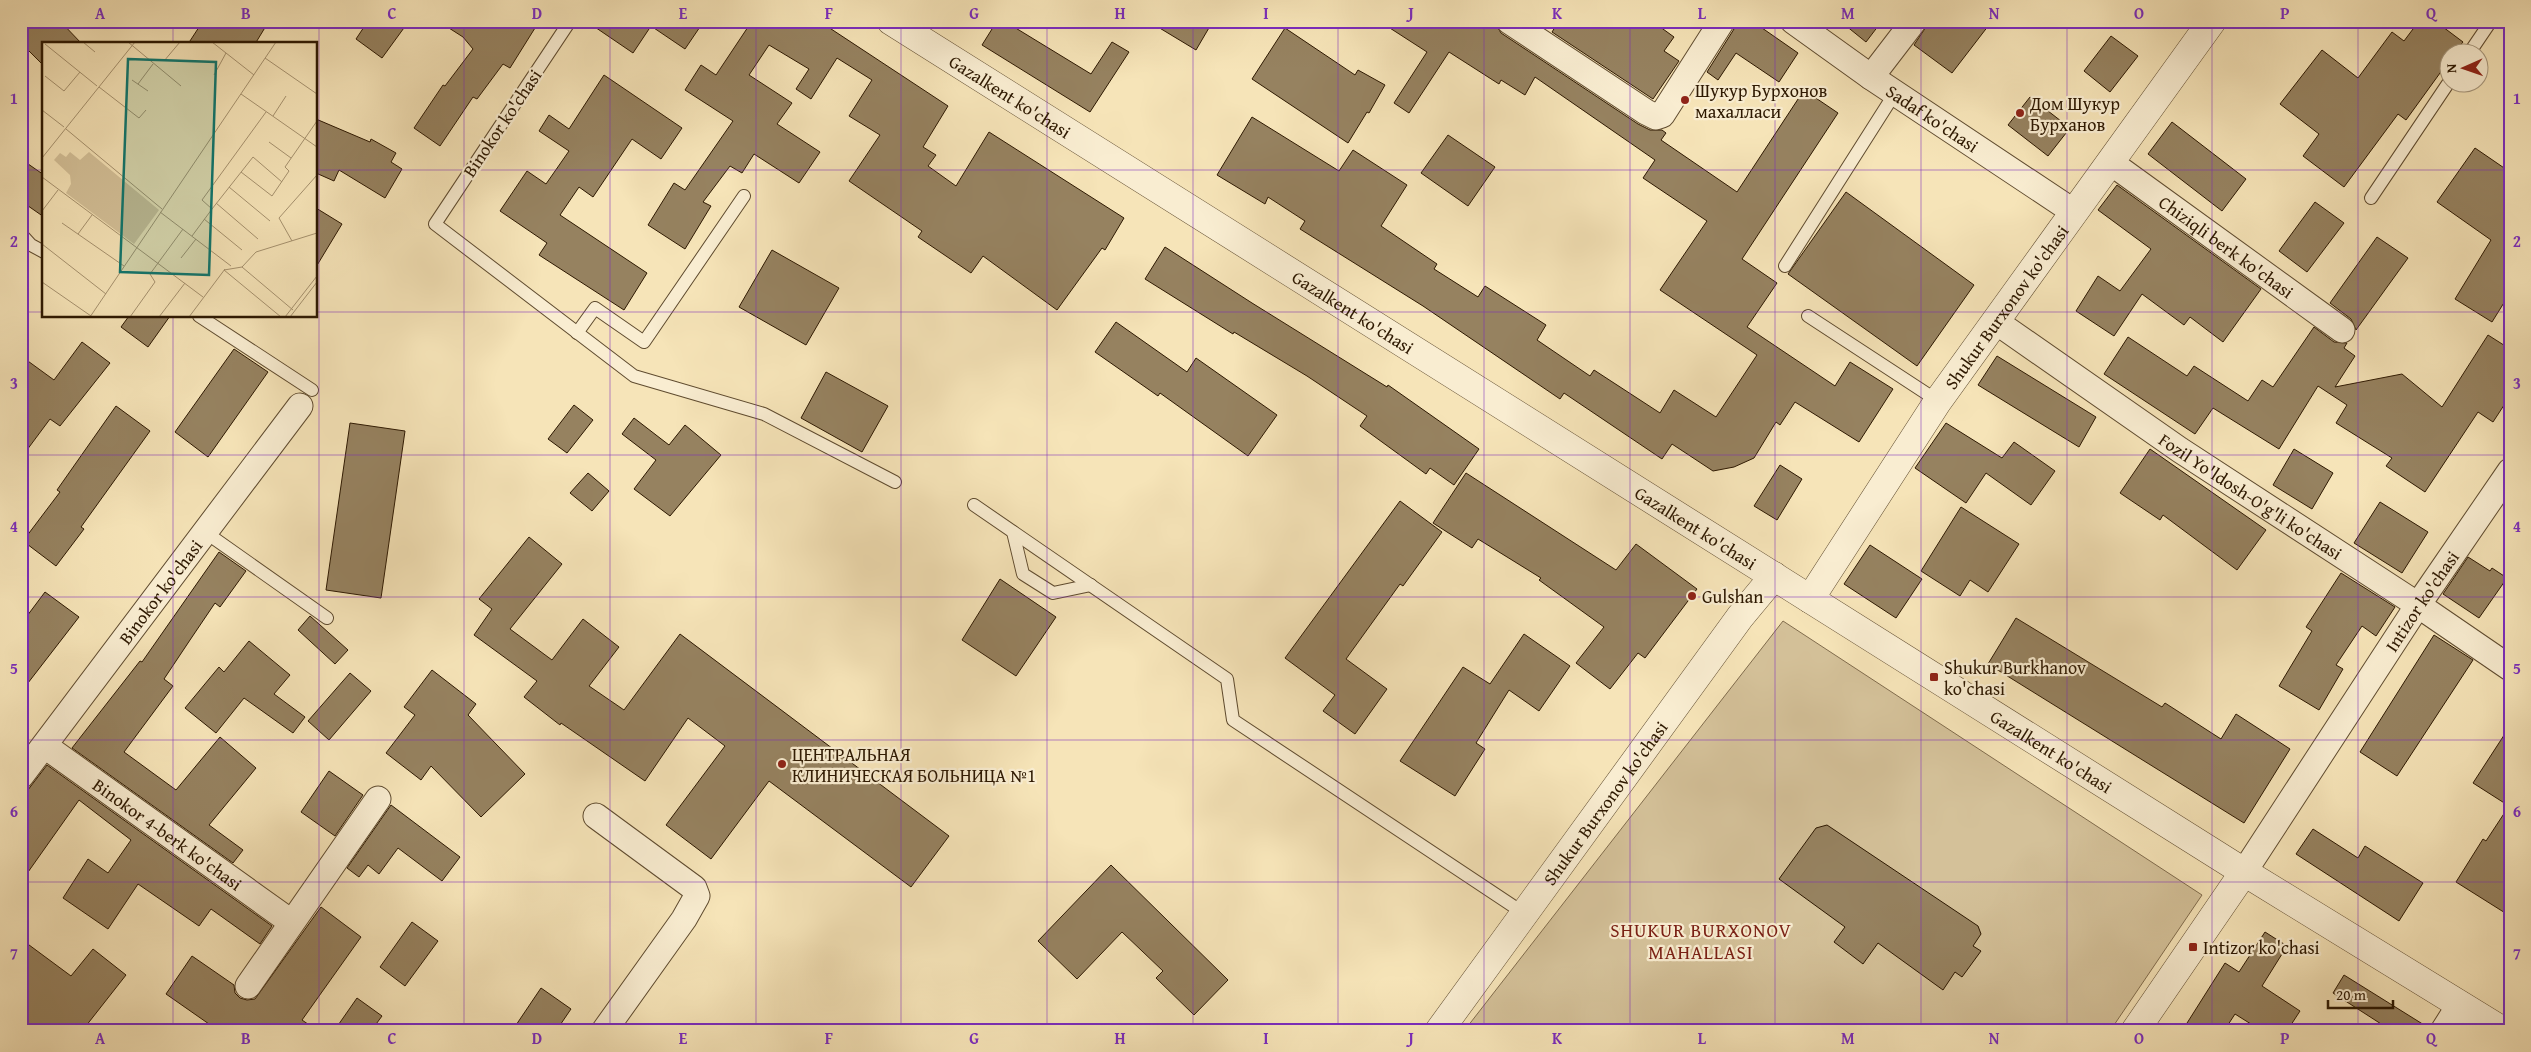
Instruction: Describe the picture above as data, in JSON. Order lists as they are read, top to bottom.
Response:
{
  "streets": {
    "street": [
      "Gazalkent ko'chasi",
      "Sadaf ko'chasi",
      "Binokor ko'chasi",
      "Chiziqli berk ko'chasi",
      "Shukur Burxonov ko'chasi",
      "Fozil Yo'ldosh-O'g'li ko'chasi",
      "Intizor ko'chasi",
      "Binokor 4-berk ko'chasi"
    ]
  },
  "crossings": [
    ["Gazalkent ko'chasi", "Shukur Burxonov ko'chasi"],
    ["Gazalkent ko'chasi", "Intizor ko'chasi"],
    ["Sadaf ko'chasi", "Shukur Burxonov ko'chasi"],
    ["Binokor ko'chasi", "Binokor 4-berk ko'chasi"],
    ["Chiziqli berk ko'chasi", "Shukur Burxonov ko'chasi"],
    ["Shukur Burxonov ko'chasi", "Fozil Yo'ldosh-O'g'li ko'chasi"],
    ["Fozil Yo'ldosh-O'g'li ko'chasi", "Intizor ko'chasi"]
  ],
  "districts": ["SHUKUR BURXONOV MAHALLASI"],
  "places": {
    "other": [
      "Шукур Бурхонов махалласи",
      "Дом Шукур Бурханов",
      "Gulshan",
      "ЦЕНТРАЛЬНАЯ КЛИНИЧЕСКАЯ БОЛЬНИЦА №1"
    ],
    "transit": ["Shukur Burkhanov ko'chasi", "Intizor ko'chasi"]
  },
  "scale_bar": "20 m",
  "north": "left",
  "grid": {
    "columns": [
      "A",
      "B",
      "C",
      "D",
      "E",
      "F",
      "G",
      "H",
      "I",
      "J",
      "K",
      "L",
      "M",
      "N",
      "O",
      "P",
      "Q"
    ],
    "rows": [
      "1",
      "2",
      "3",
      "4",
      "5",
      "6",
      "7"
    ]
  }
}
